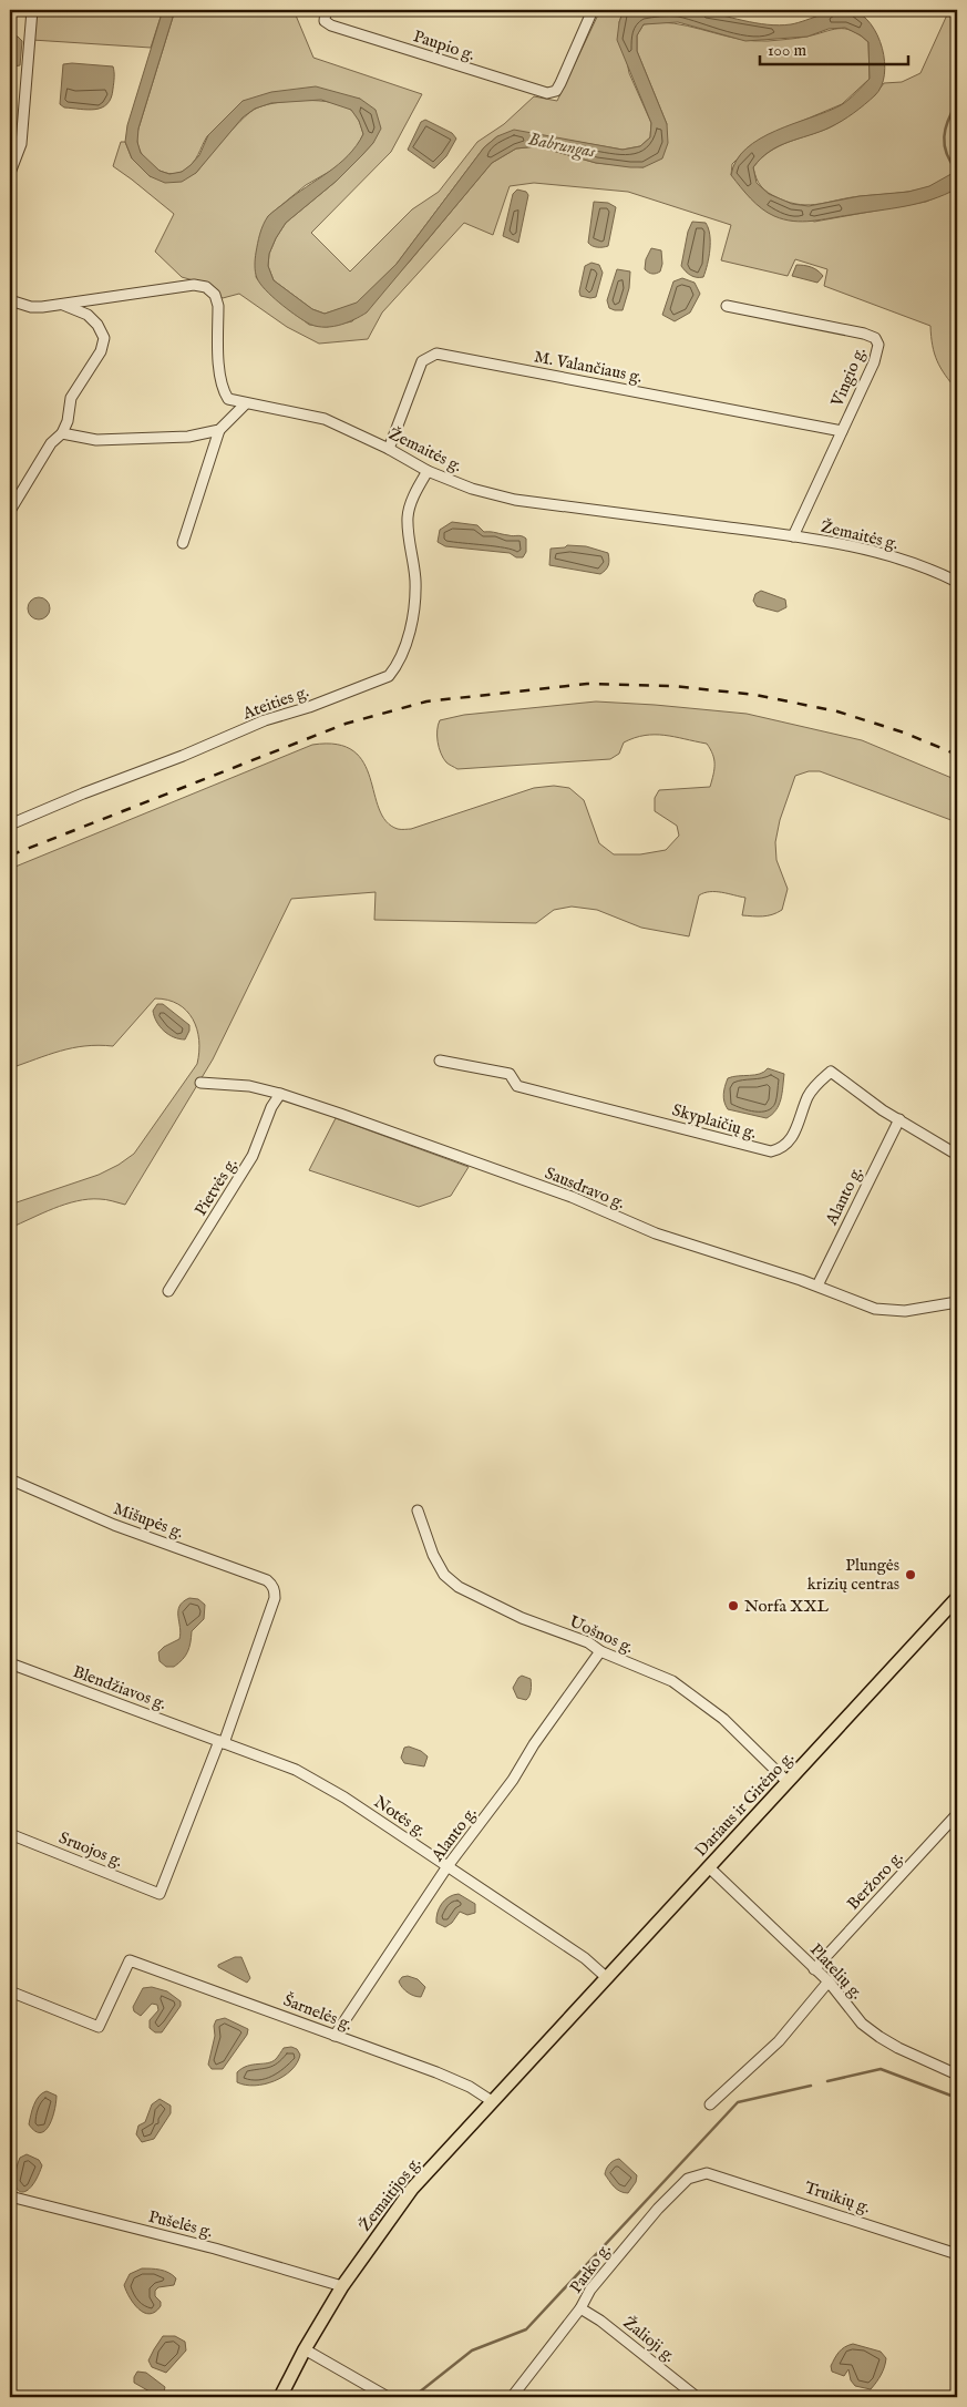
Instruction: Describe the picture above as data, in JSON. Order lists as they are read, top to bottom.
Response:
{
  "streets": {
    "main road": ["Dariaus ir Girėno g.", "Žemaitijos g."],
    "street": [
      "Paupio g.",
      "M. Valančiaus g.",
      "Vingio g.",
      "Žemaitės g.",
      "Ateities g.",
      "Skyplaičių g.",
      "Pietvės g.",
      "Sausdravo g.",
      "Alanto g.",
      "Mišupės g.",
      "Uošnos g.",
      "Blendžiavos g.",
      "Notės g.",
      "Sruojos g.",
      "Beržoro g.",
      "Platelių g.",
      "Šarnelės g.",
      "Truikių g.",
      "Pušelės g.",
      "Parko g.",
      "Žalioji g."
    ]
  },
  "crossings": [
    ["M. Valančiaus g.", "Vingio g."],
    ["M. Valančiaus g.", "Žemaitės g."],
    ["Vingio g.", "Žemaitės g."],
    ["Žemaitės g.", "Ateities g."],
    ["Skyplaičių g.", "Alanto g."],
    ["Pietvės g.", "Sausdravo g."],
    ["Sausdravo g.", "Alanto g."],
    ["Alanto g.", "Uošnos g."],
    ["Alanto g.", "Notės g."],
    ["Alanto g.", "Šarnelės g."],
    ["Mišupės g.", "Blendžiavos g."],
    ["Mišupės g.", "Notės g."],
    ["Mišupės g.", "Sruojos g."],
    ["Uošnos g.", "Dariaus ir Girėno g."],
    ["Blendžiavos g.", "Notės g."],
    ["Blendžiavos g.", "Sruojos g."],
    ["Dariaus ir Girėno g.", "Notės g."],
    ["Dariaus ir Girėno g.", "Platelių g."],
    ["Dariaus ir Girėno g.", "Žemaitijos g."],
    ["Notės g.", "Sruojos g."],
    ["Beržoro g.", "Platelių g."],
    ["Šarnelės g.", "Žemaitijos g."],
    ["Žemaitijos g.", "Pušelės g."],
    ["Truikių g.", "Parko g."],
    ["Parko g.", "Žalioji g."]
  ],
  "water": ["Babrungas"],
  "places": ["Plungės krizių centras", "Norfa XXL"],
  "scale_bar": "100 m"
}
